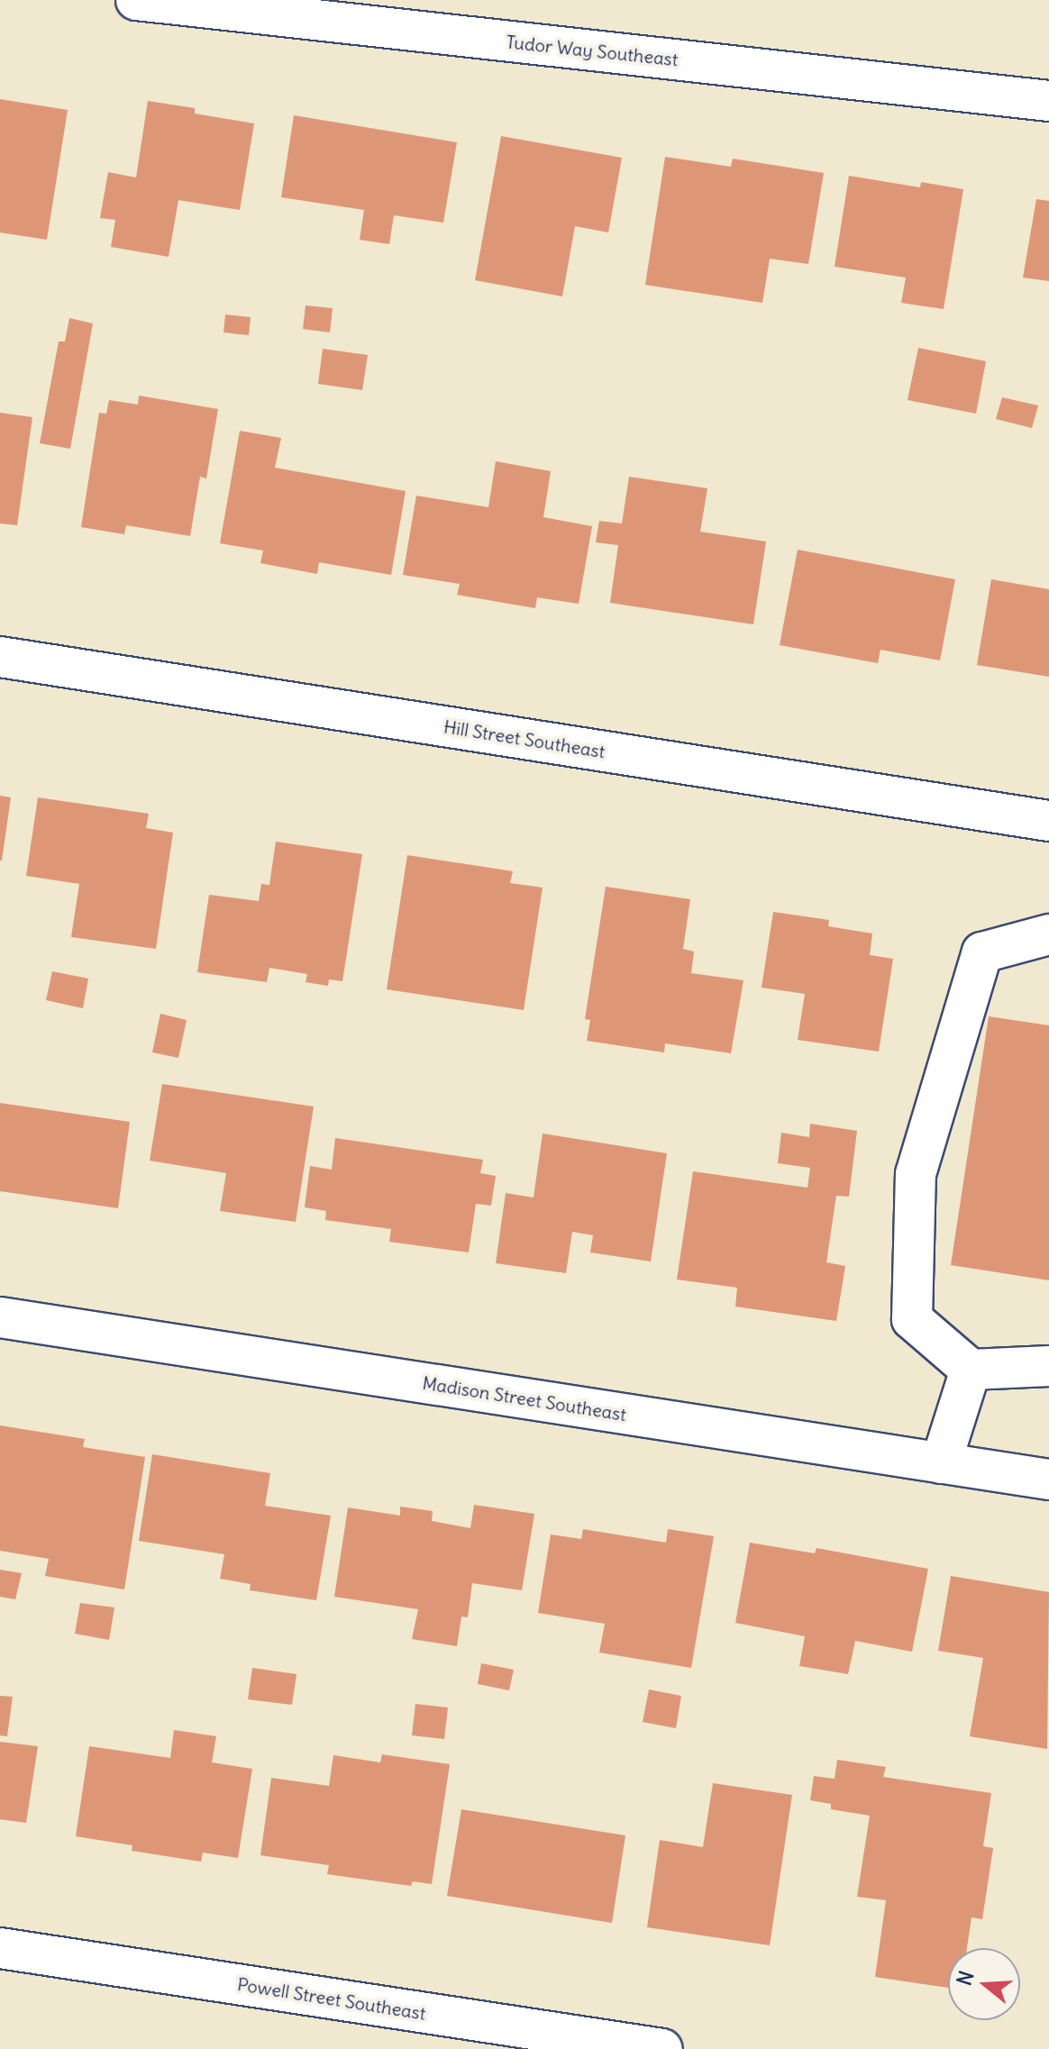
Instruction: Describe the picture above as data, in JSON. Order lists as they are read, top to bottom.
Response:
{
  "streets": {
    "street": [
      "Tudor Way Southeast",
      "Hill Street Southeast",
      "Madison Street Southeast",
      "Powell Street Southeast"
    ]
  },
  "north": "left"
}
